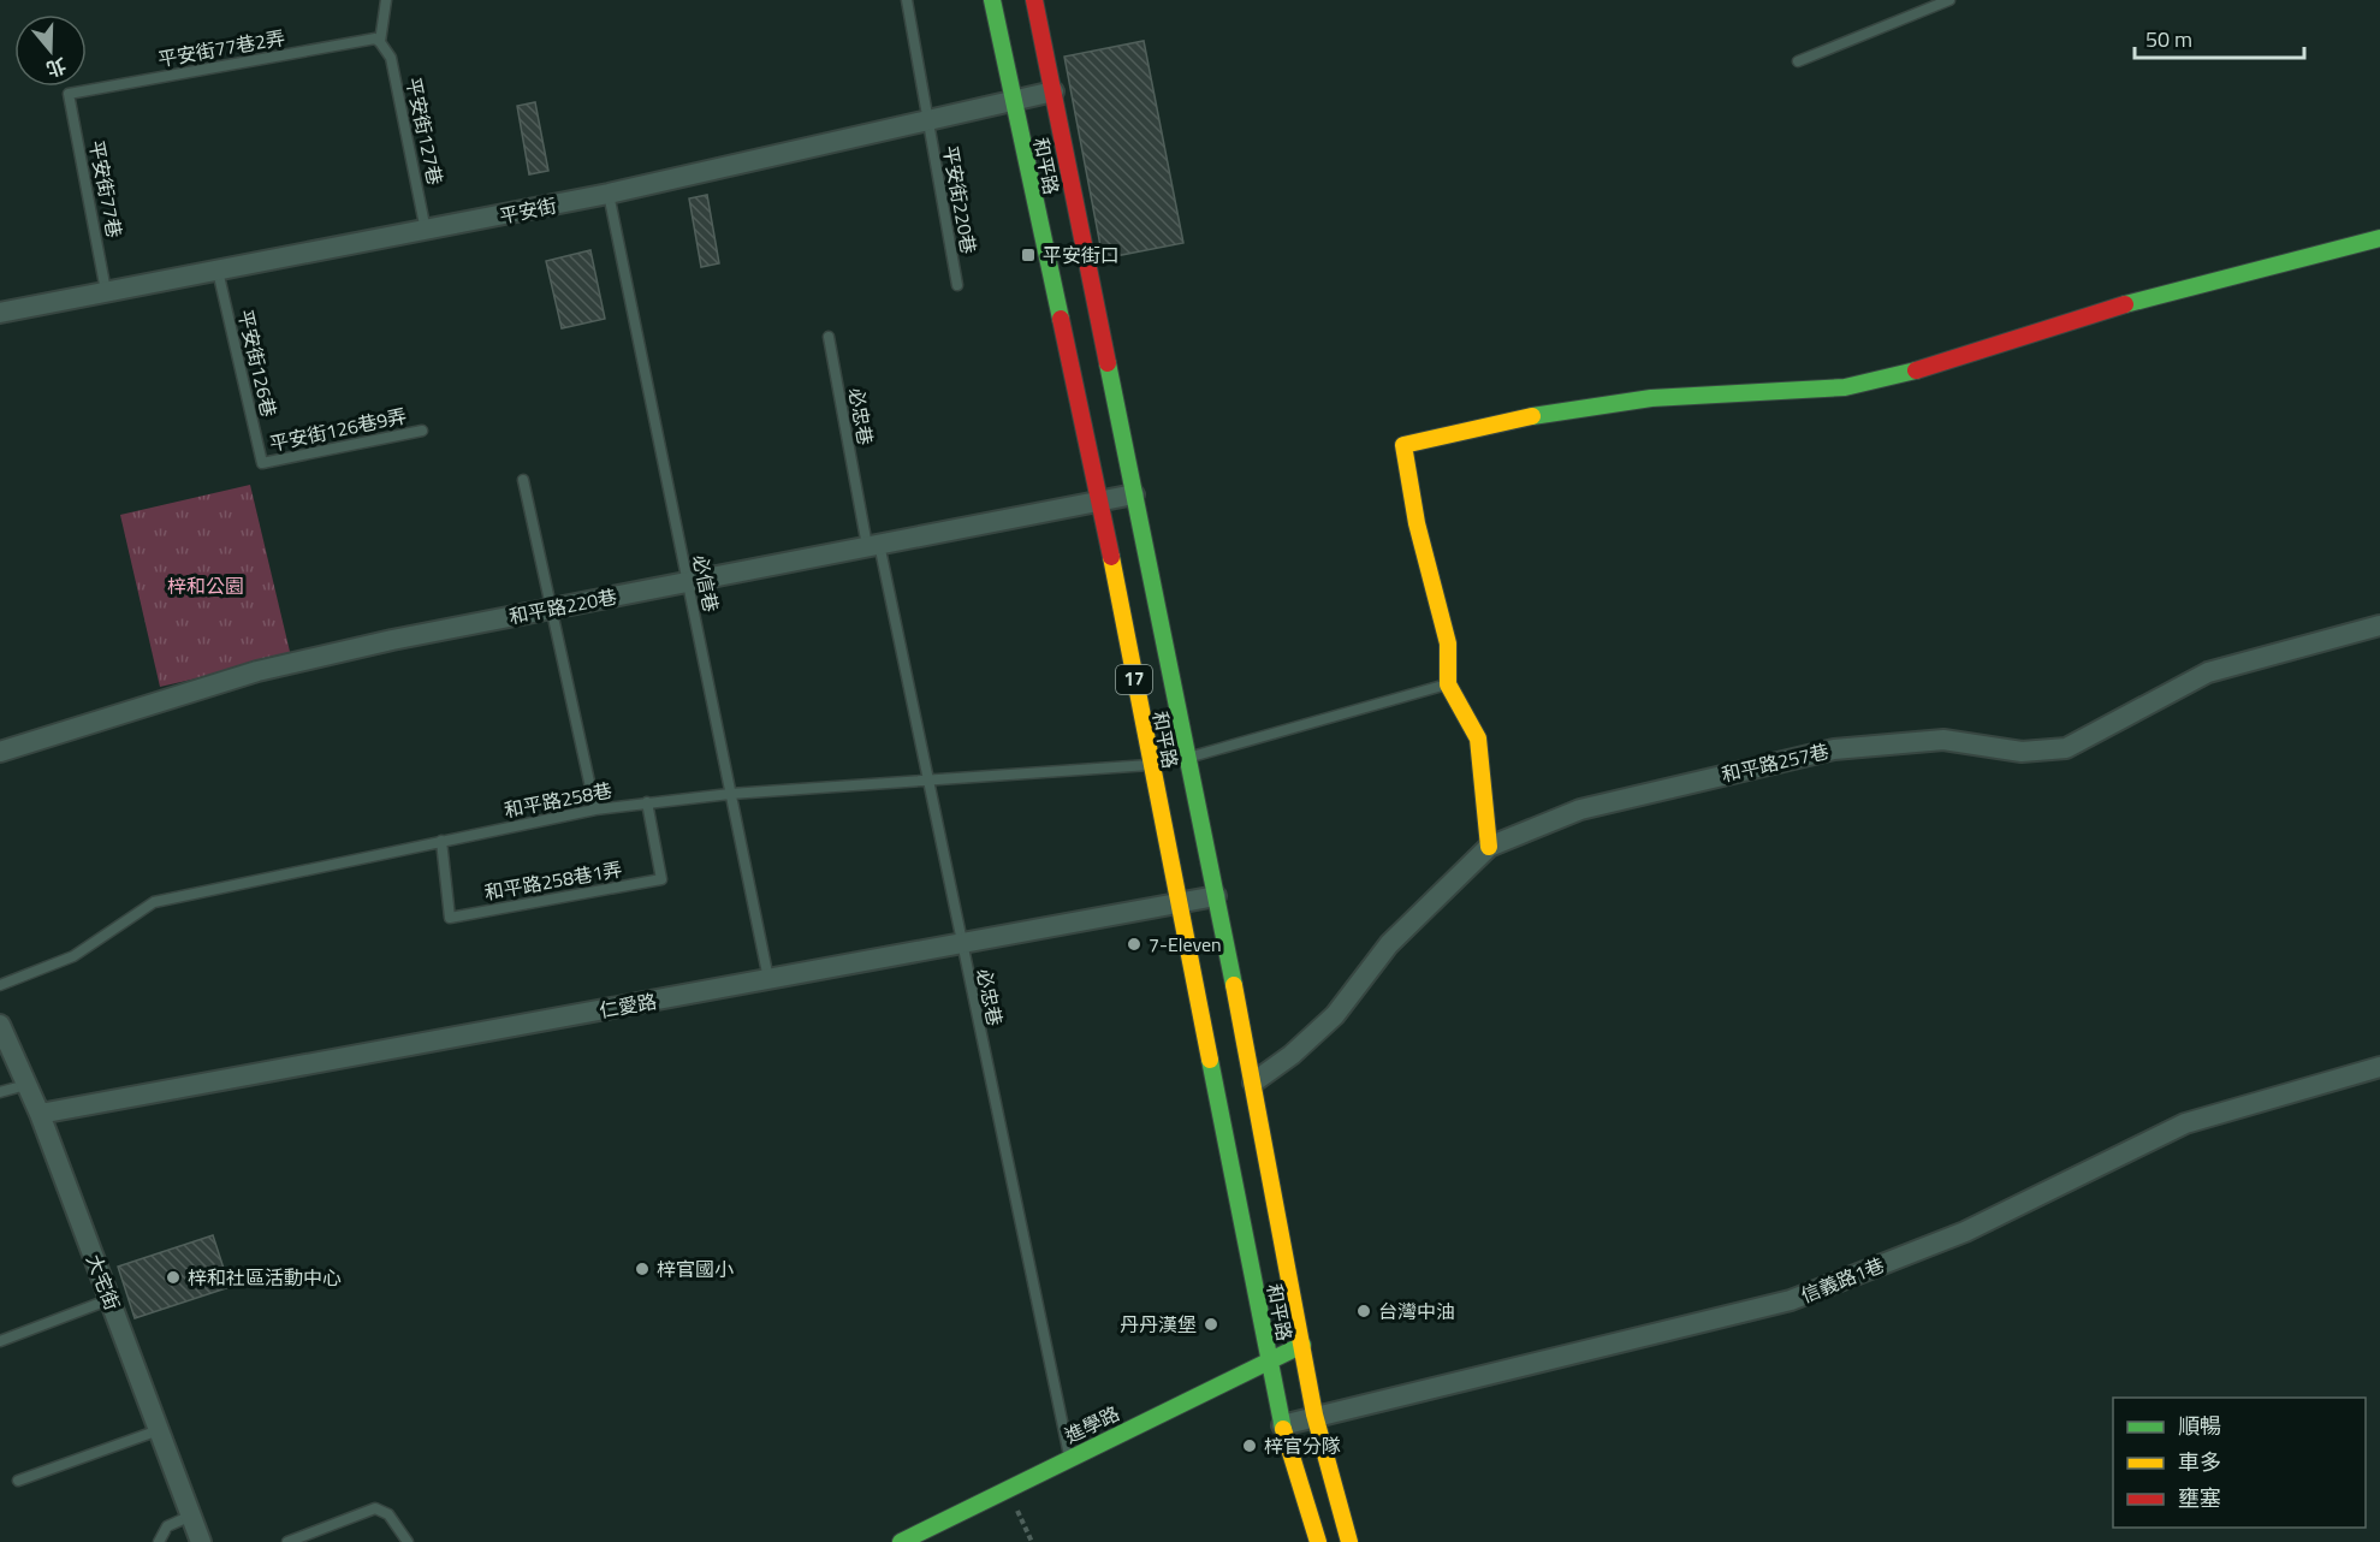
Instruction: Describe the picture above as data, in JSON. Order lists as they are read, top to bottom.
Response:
{
  "streets": {
    "main road": ["和平路", "17", "進學路"],
    "street": [
      "平安街",
      "和平路220巷",
      "和平路257巷",
      "仁愛路",
      "信義路1巷",
      "大宅街"
    ],
    "lane": [
      "平安街77巷2弄",
      "平安街127巷",
      "平安街77巷",
      "平安街220巷",
      "平安街126巷",
      "必忠巷",
      "平安街126巷9弄",
      "必信巷",
      "和平路258巷",
      "和平路258巷1弄"
    ]
  },
  "crossings": [
    ["平安街77巷2弄", "平安街127巷"],
    ["平安街77巷2弄", "平安街77巷"],
    ["平安街127巷", "平安街"],
    ["和平路", "平安街"],
    ["和平路", "和平路220巷"],
    ["和平路", "17"],
    ["和平路", "和平路257巷"],
    ["和平路", "和平路258巷"],
    ["和平路", "仁愛路"],
    ["和平路", "進學路"],
    ["平安街77巷", "平安街"],
    ["平安街220巷", "平安街"],
    ["平安街", "平安街126巷"],
    ["平安街", "必信巷"],
    ["平安街126巷", "平安街126巷9弄"],
    ["必忠巷", "和平路220巷"],
    ["必忠巷", "和平路258巷"],
    ["必忠巷", "仁愛路"],
    ["必忠巷", "進學路"],
    ["必信巷", "和平路220巷"],
    ["必信巷", "和平路258巷"],
    ["必信巷", "仁愛路"],
    ["17", "信義路1巷"],
    ["17", "進學路"],
    ["和平路258巷", "和平路258巷1弄"],
    ["仁愛路", "大宅街"]
  ],
  "parks": ["梓和公園"],
  "places": {
    "transit": ["平安街口"],
    "other": [
      "7-Eleven",
      "梓官國小",
      "梓和社區活動中心",
      "台灣中油",
      "丹丹漢堡",
      "梓官分隊"
    ]
  },
  "legend": ["順暢", "車多", "壅塞"],
  "scale_bar": "50 m",
  "north": "bottom"
}
